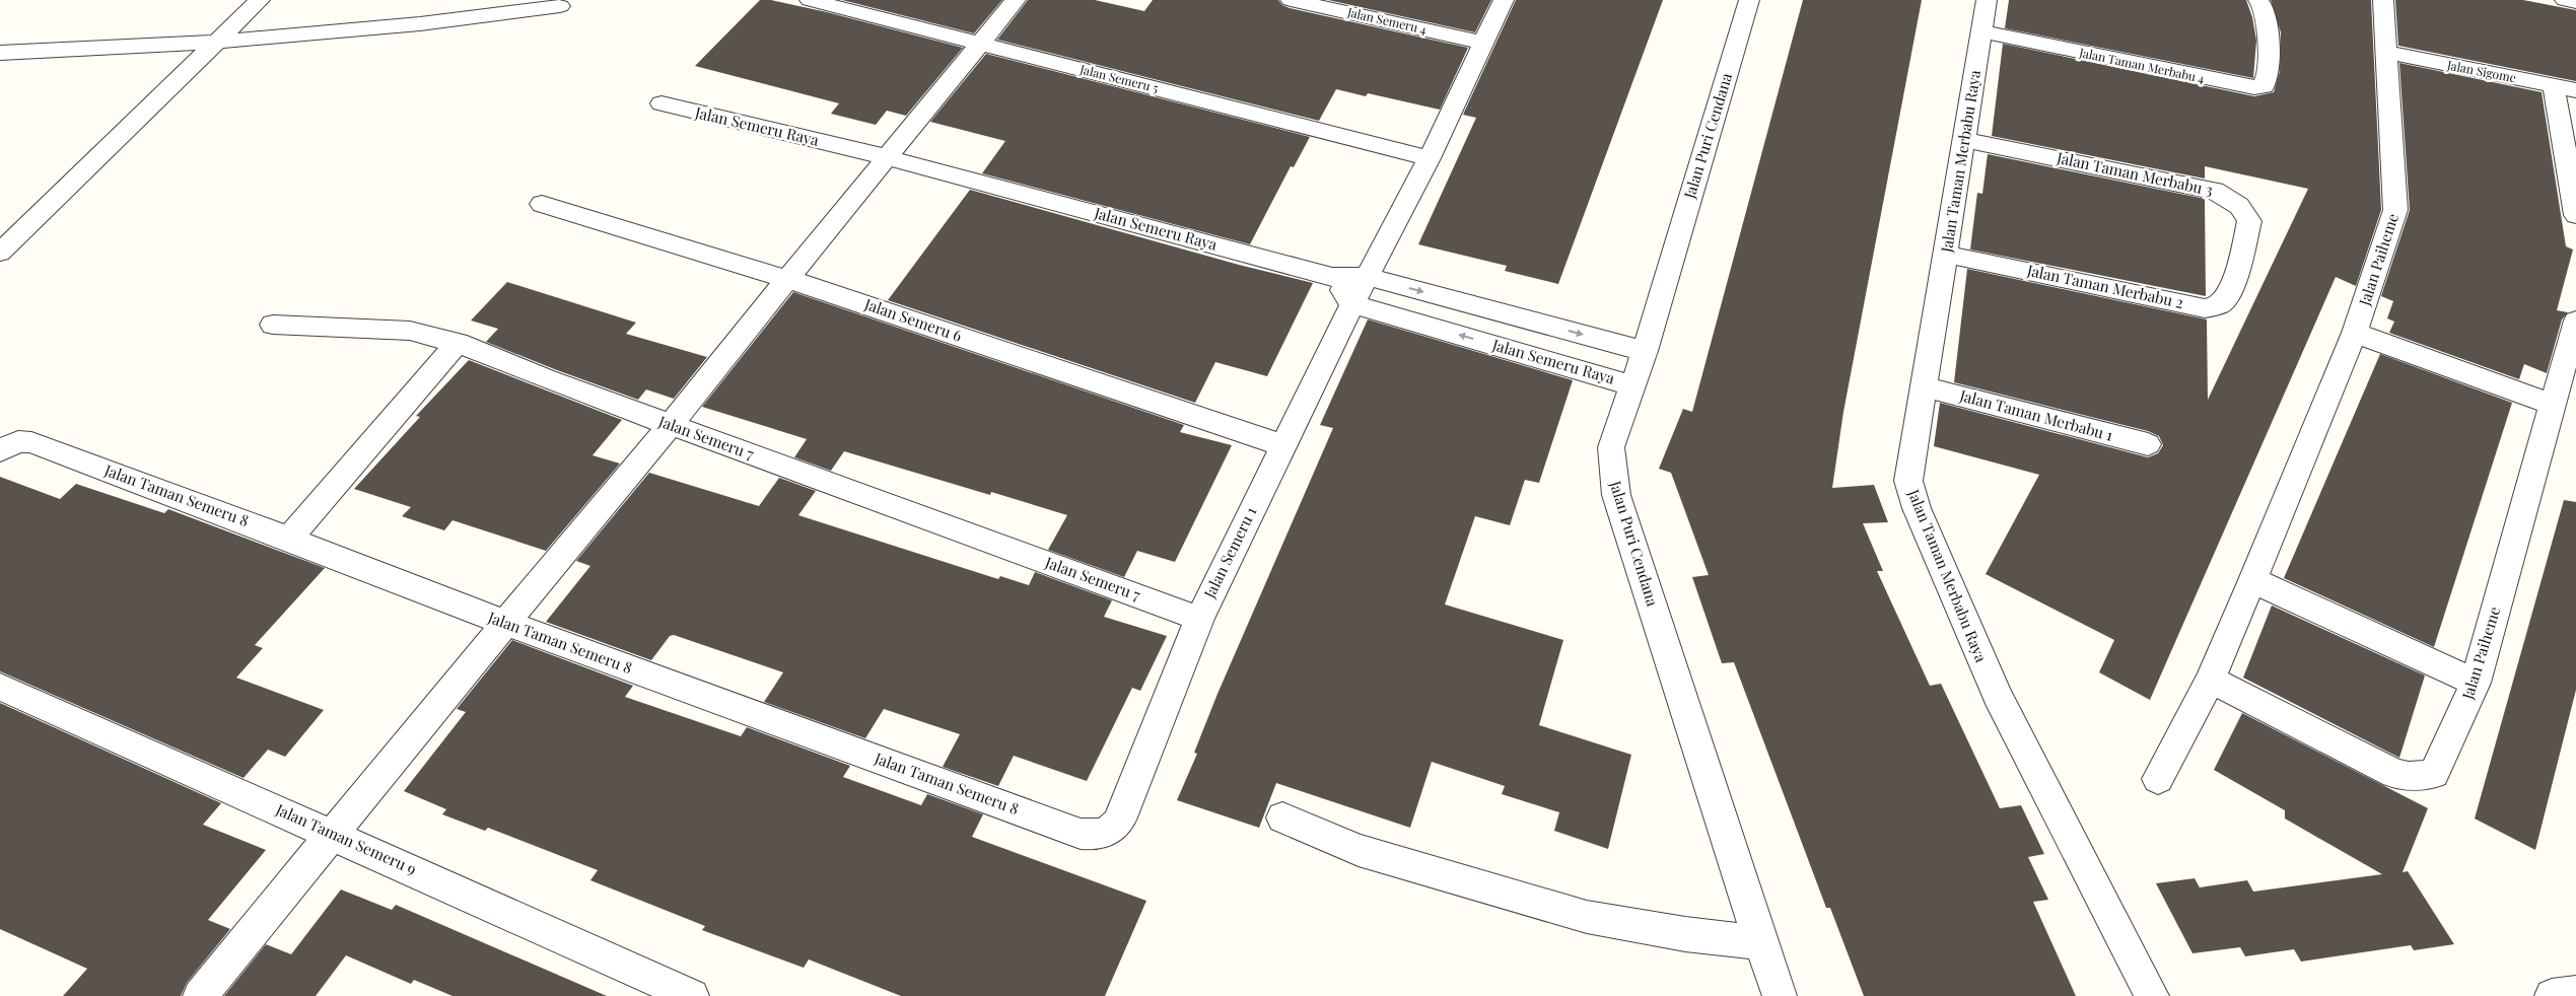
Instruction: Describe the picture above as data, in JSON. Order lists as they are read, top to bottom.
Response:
{
  "streets": {
    "street": [
      "Jalan Semeru 4",
      "Jalan Taman Merbabu 4",
      "Jalan Sigome",
      "Jalan Semeru 5",
      "Jalan Semeru Raya",
      "Jalan Puri Cendana",
      "Jalan Taman Merbabu Raya",
      "Jalan Taman Merbabu 3",
      "Jalan Paiheme",
      "Jalan Taman Merbabu 2",
      "Jalan Semeru 6",
      "Jalan Taman Merbabu 1",
      "Jalan Semeru 7",
      "Jalan Taman Semeru 8",
      "Jalan Semeru 1",
      "Jalan Taman Semeru 9"
    ]
  },
  "crossings": [
    ["Jalan Semeru 4", "Jalan Semeru 1"],
    ["Jalan Taman Merbabu 4", "Jalan Taman Merbabu Raya"],
    ["Jalan Sigome", "Jalan Paiheme"],
    ["Jalan Semeru 5", "Jalan Semeru 1"],
    ["Jalan Semeru Raya", "Jalan Puri Cendana"],
    ["Jalan Semeru Raya", "Jalan Semeru 1"],
    ["Jalan Taman Merbabu Raya", "Jalan Taman Merbabu 3"],
    ["Jalan Taman Merbabu Raya", "Jalan Taman Merbabu 2"],
    ["Jalan Taman Merbabu Raya", "Jalan Taman Merbabu 1"],
    ["Jalan Taman Merbabu 3", "Jalan Taman Merbabu 2"],
    ["Jalan Semeru 6", "Jalan Semeru 1"],
    ["Jalan Semeru 7", "Jalan Semeru 1"],
    ["Jalan Taman Semeru 8", "Jalan Semeru 1"]
  ]
}
